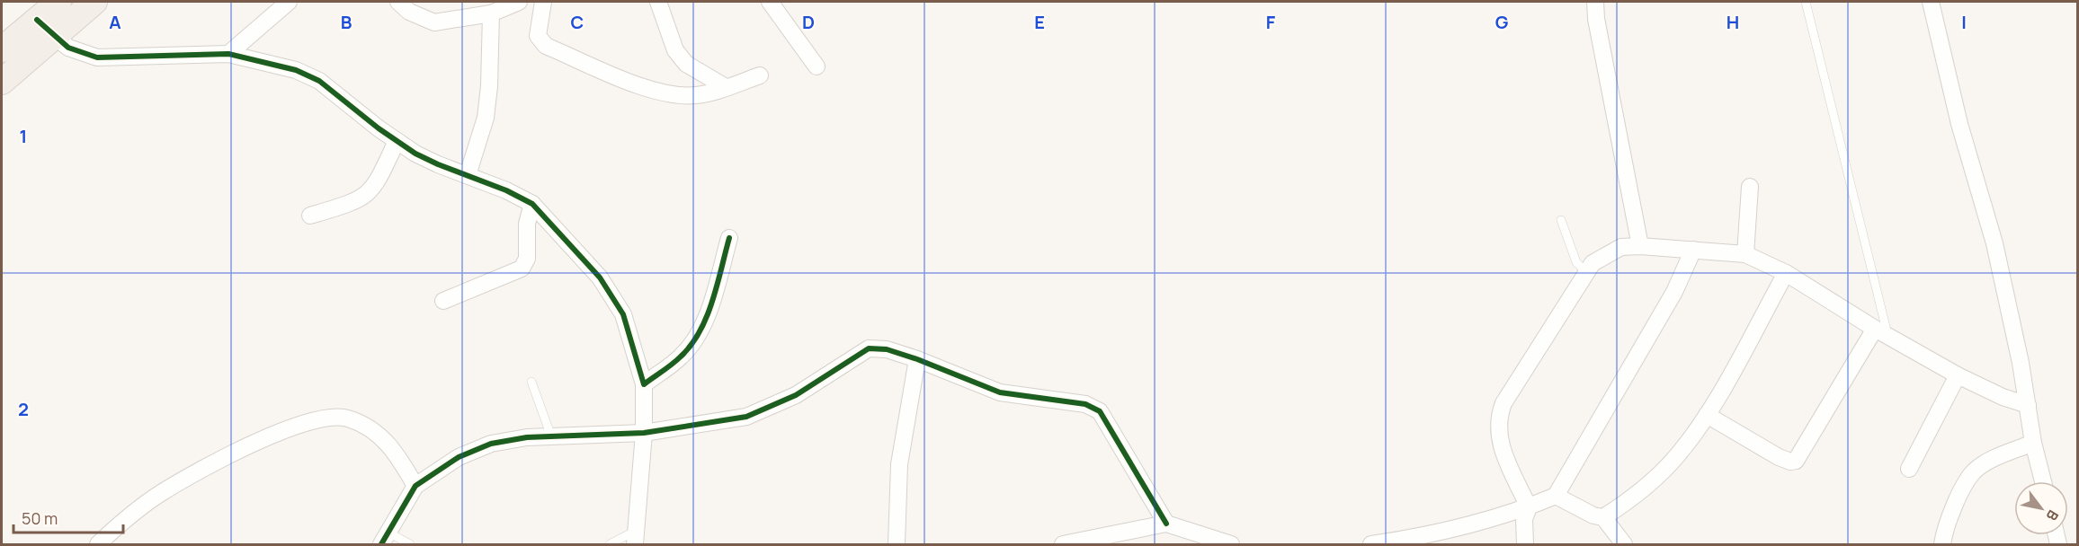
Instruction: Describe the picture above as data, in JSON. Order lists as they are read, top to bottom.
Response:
{
  "scale_bar": "50 m",
  "north": "bottom right",
  "grid": {
    "columns": [
      "A",
      "B",
      "C",
      "D",
      "E",
      "F",
      "G",
      "H",
      "I"
    ],
    "rows": ["1", "2"]
  }
}
